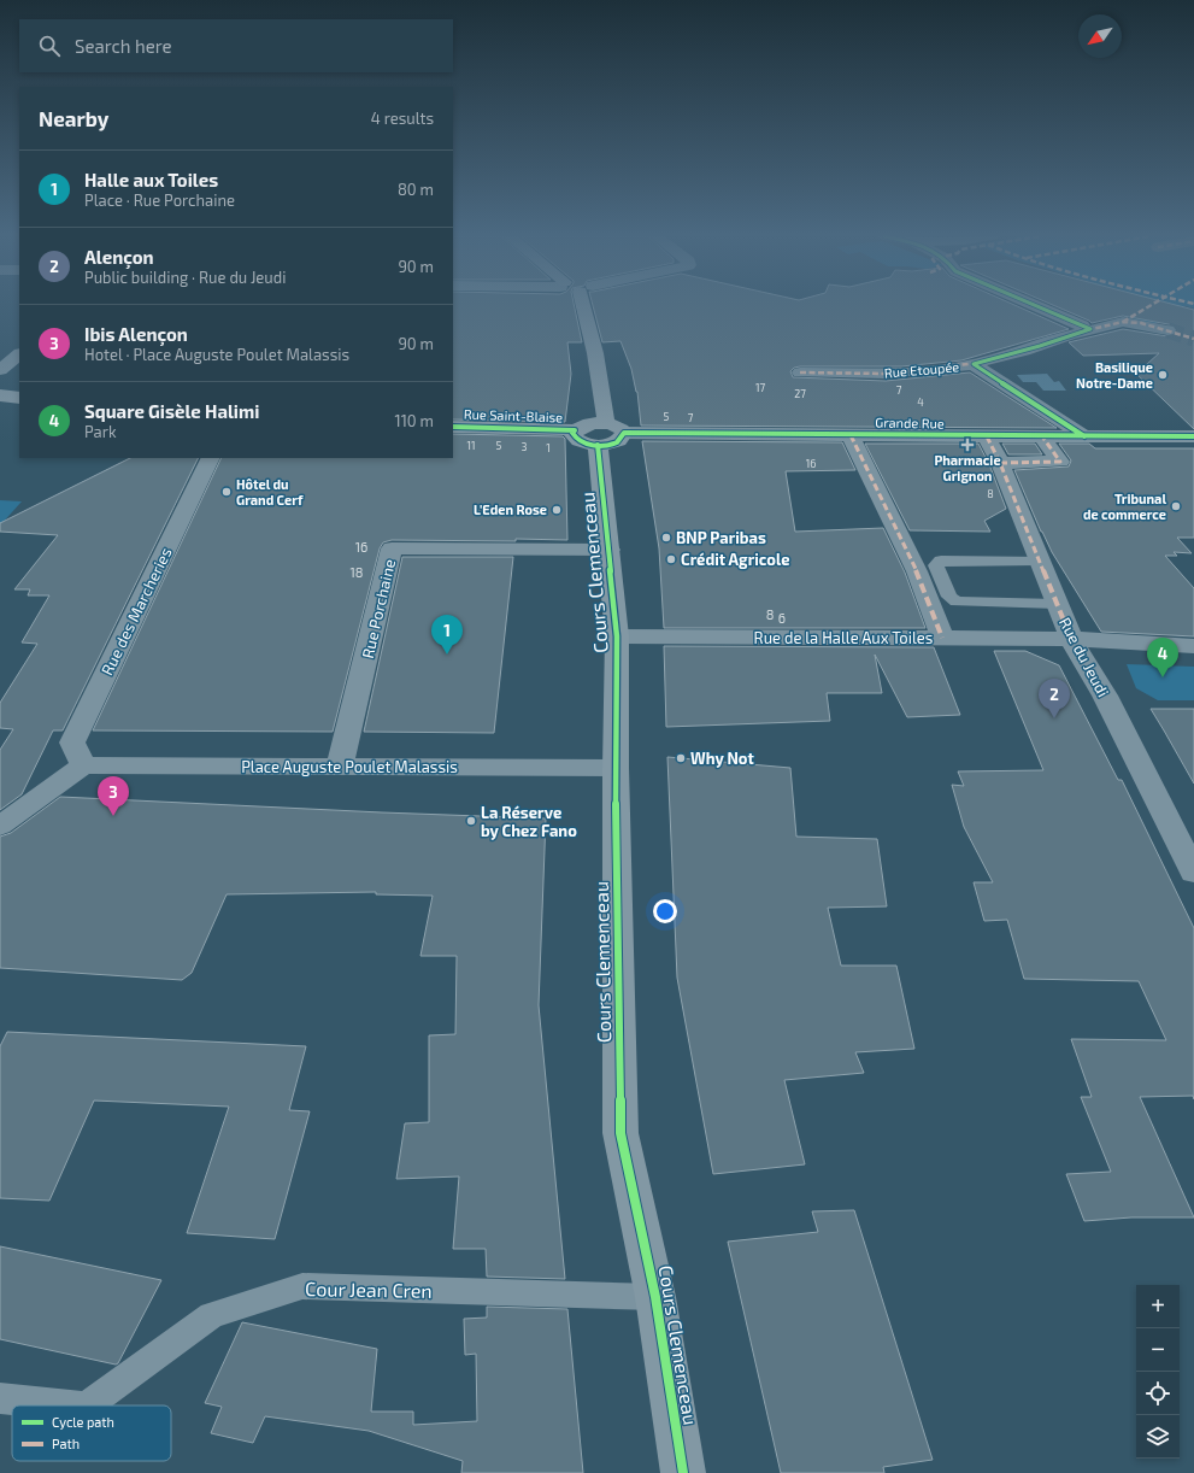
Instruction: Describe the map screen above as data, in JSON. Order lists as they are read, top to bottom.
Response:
{
  "streets": {
    "street": [
      "Rue Etoupée",
      "Rue Saint-Blaise",
      "Grande Rue",
      "Cours Clemenceau",
      "Rue Porchaine",
      "Rue des Marcheries",
      "Rue de la Halle Aux Toiles",
      "Rue du Jeudi",
      "Place Auguste Poulet Malassis"
    ],
    "lane": ["Cour Jean Cren"]
  },
  "crossings": [
    ["Grande Rue", "Rue du Jeudi"],
    ["Cours Clemenceau", "Rue Porchaine"],
    ["Cours Clemenceau", "Rue de la Halle Aux Toiles"],
    ["Cours Clemenceau", "Place Auguste Poulet Malassis"],
    ["Cours Clemenceau", "Cour Jean Cren"],
    ["Rue Porchaine", "Place Auguste Poulet Malassis"],
    ["Rue des Marcheries", "Place Auguste Poulet Malassis"],
    ["Rue de la Halle Aux Toiles", "Rue du Jeudi"]
  ],
  "places": {
    "other": [
      "Basilique Notre-Dame",
      "Hôtel du Grand Cerf",
      "Tribunal de commerce",
      "L'Eden Rose",
      "BNP Paribas",
      "Crédit Agricole",
      "Why Not",
      "La Réserve by Chez Fano"
    ],
    "health": ["Pharmacie Grignon"]
  },
  "house_numbers": [
    "17",
    "7",
    "27",
    "4",
    "5",
    "7",
    "11",
    "5",
    "3",
    "1",
    "16",
    "8",
    "16",
    "18",
    "8",
    "6"
  ],
  "legend": ["Cycle path", "Path"],
  "north": "bottom left",
  "page": {
    "search": "Search here",
    "heading": ["Nearby", "4 results"],
    "list": [
      {
        "mark": "1",
        "name": "Halle aux Toiles",
        "note": "Place · Rue Porchaine",
        "value": "80 m"
      },
      {
        "mark": "2",
        "name": "Alençon",
        "note": "Public building · Rue du Jeudi",
        "value": "90 m"
      },
      {
        "mark": "3",
        "name": "Ibis Alençon",
        "note": "Hotel · Place Auguste Poulet Malassis",
        "value": "90 m"
      },
      {
        "mark": "4",
        "name": "Square Gisèle Halimi",
        "note": "Park",
        "value": "110 m"
      }
    ],
    "pins": [
      "1",
      "4",
      "2",
      "3"
    ],
    "map_buttons": ["+", "−"]
  }
}
